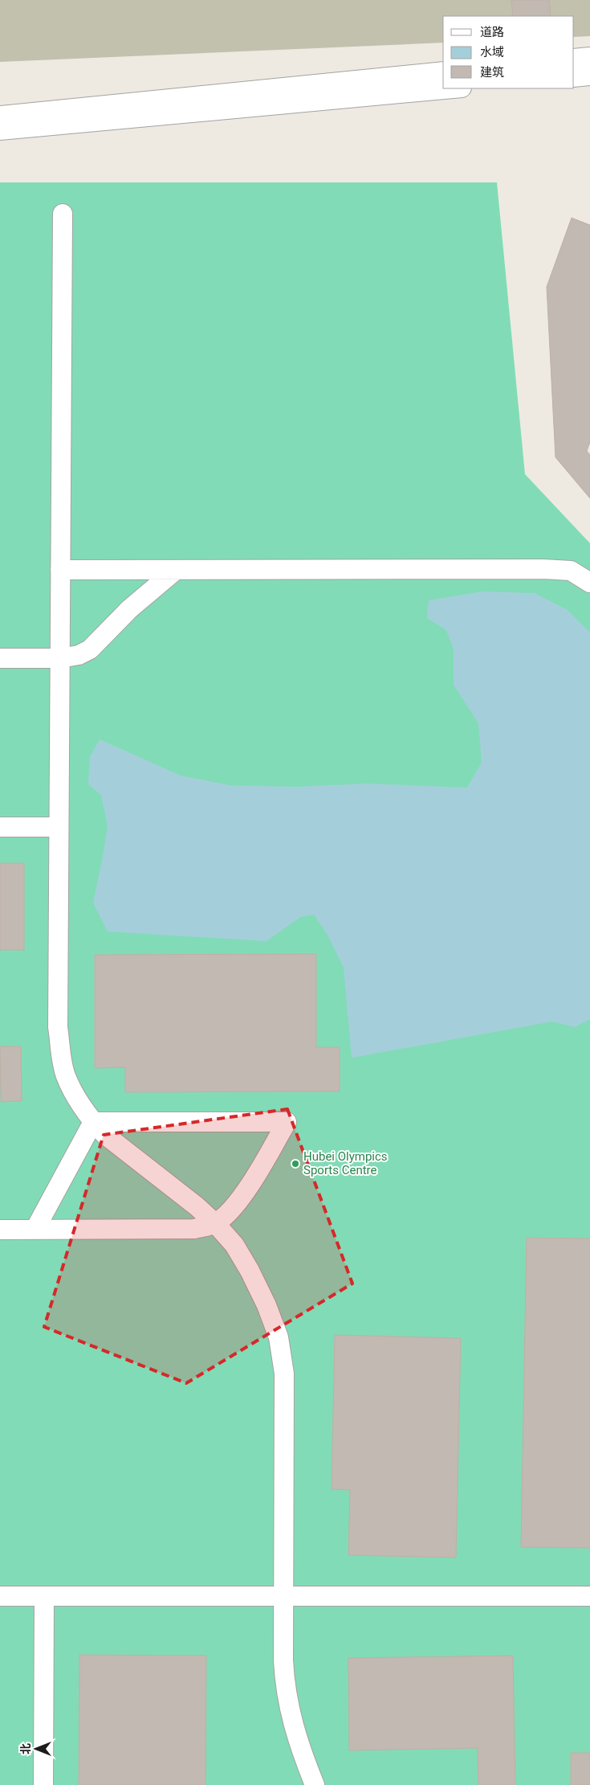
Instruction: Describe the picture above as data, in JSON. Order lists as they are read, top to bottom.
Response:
{
  "places": ["Hubei Olympics Sports Centre"],
  "legend": ["道路", "水域", "建筑"],
  "north": "left"
}
